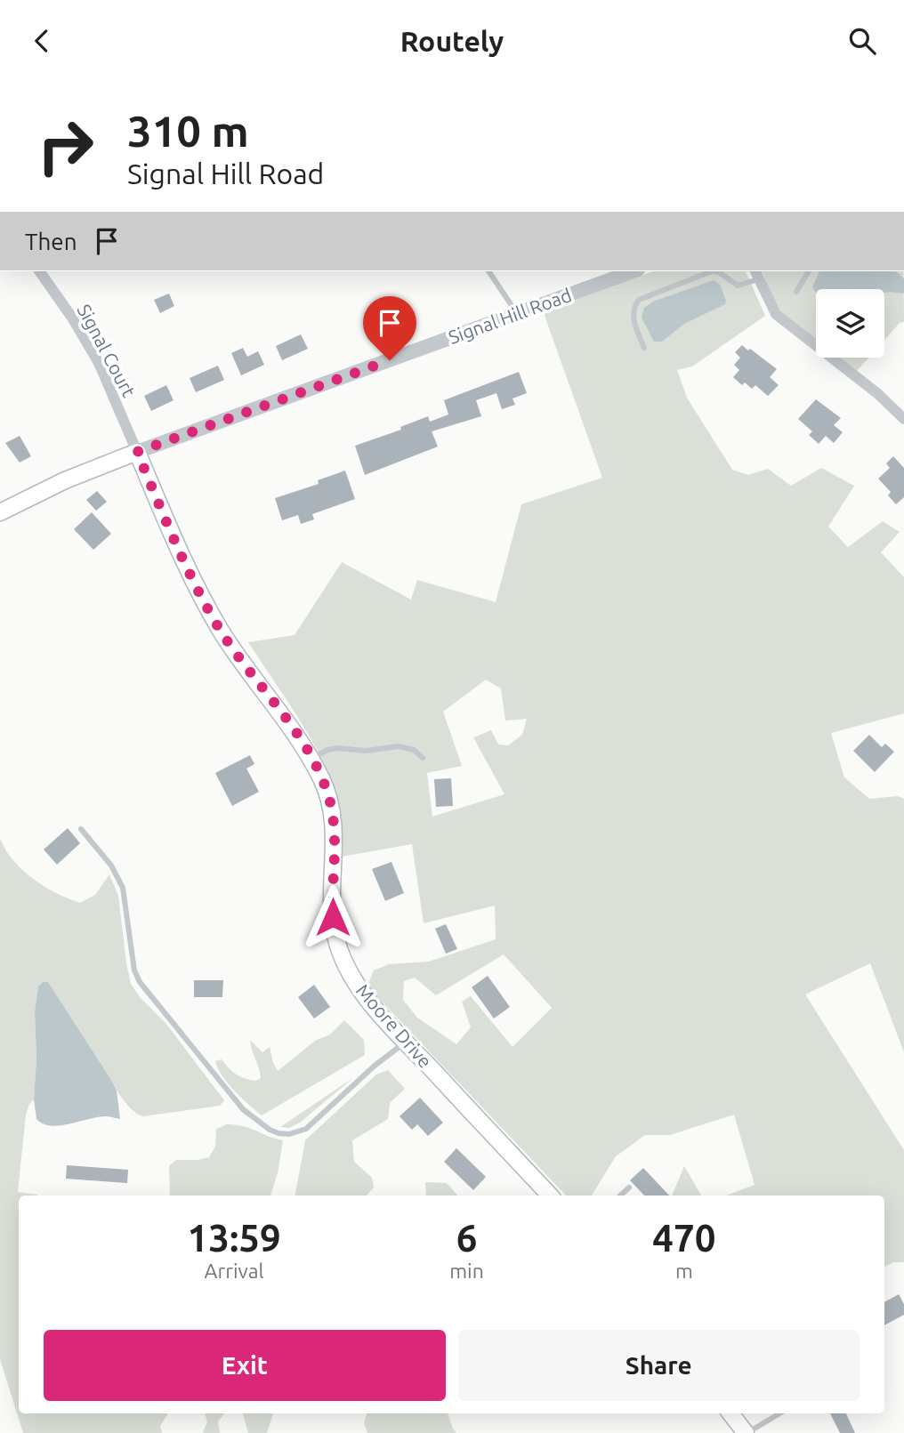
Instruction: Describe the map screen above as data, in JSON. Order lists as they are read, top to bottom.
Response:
{
  "streets": {
    "main road": ["Signal Hill Road", "Moore Drive"],
    "street": ["Signal Court"]
  },
  "crossings": [
    ["Signal Hill Road", "Signal Court"],
    ["Signal Hill Road", "Moore Drive"],
    ["Signal Court", "Moore Drive"]
  ],
  "page": {
    "header": "Routely",
    "turn": ["310 m", "Signal Hill Road"],
    "then": "Then",
    "eta": [
      "13:59",
      "Arrival",
      "6",
      "min",
      "470",
      "m"
    ],
    "buttons": ["Exit", "Share"]
  }
}
